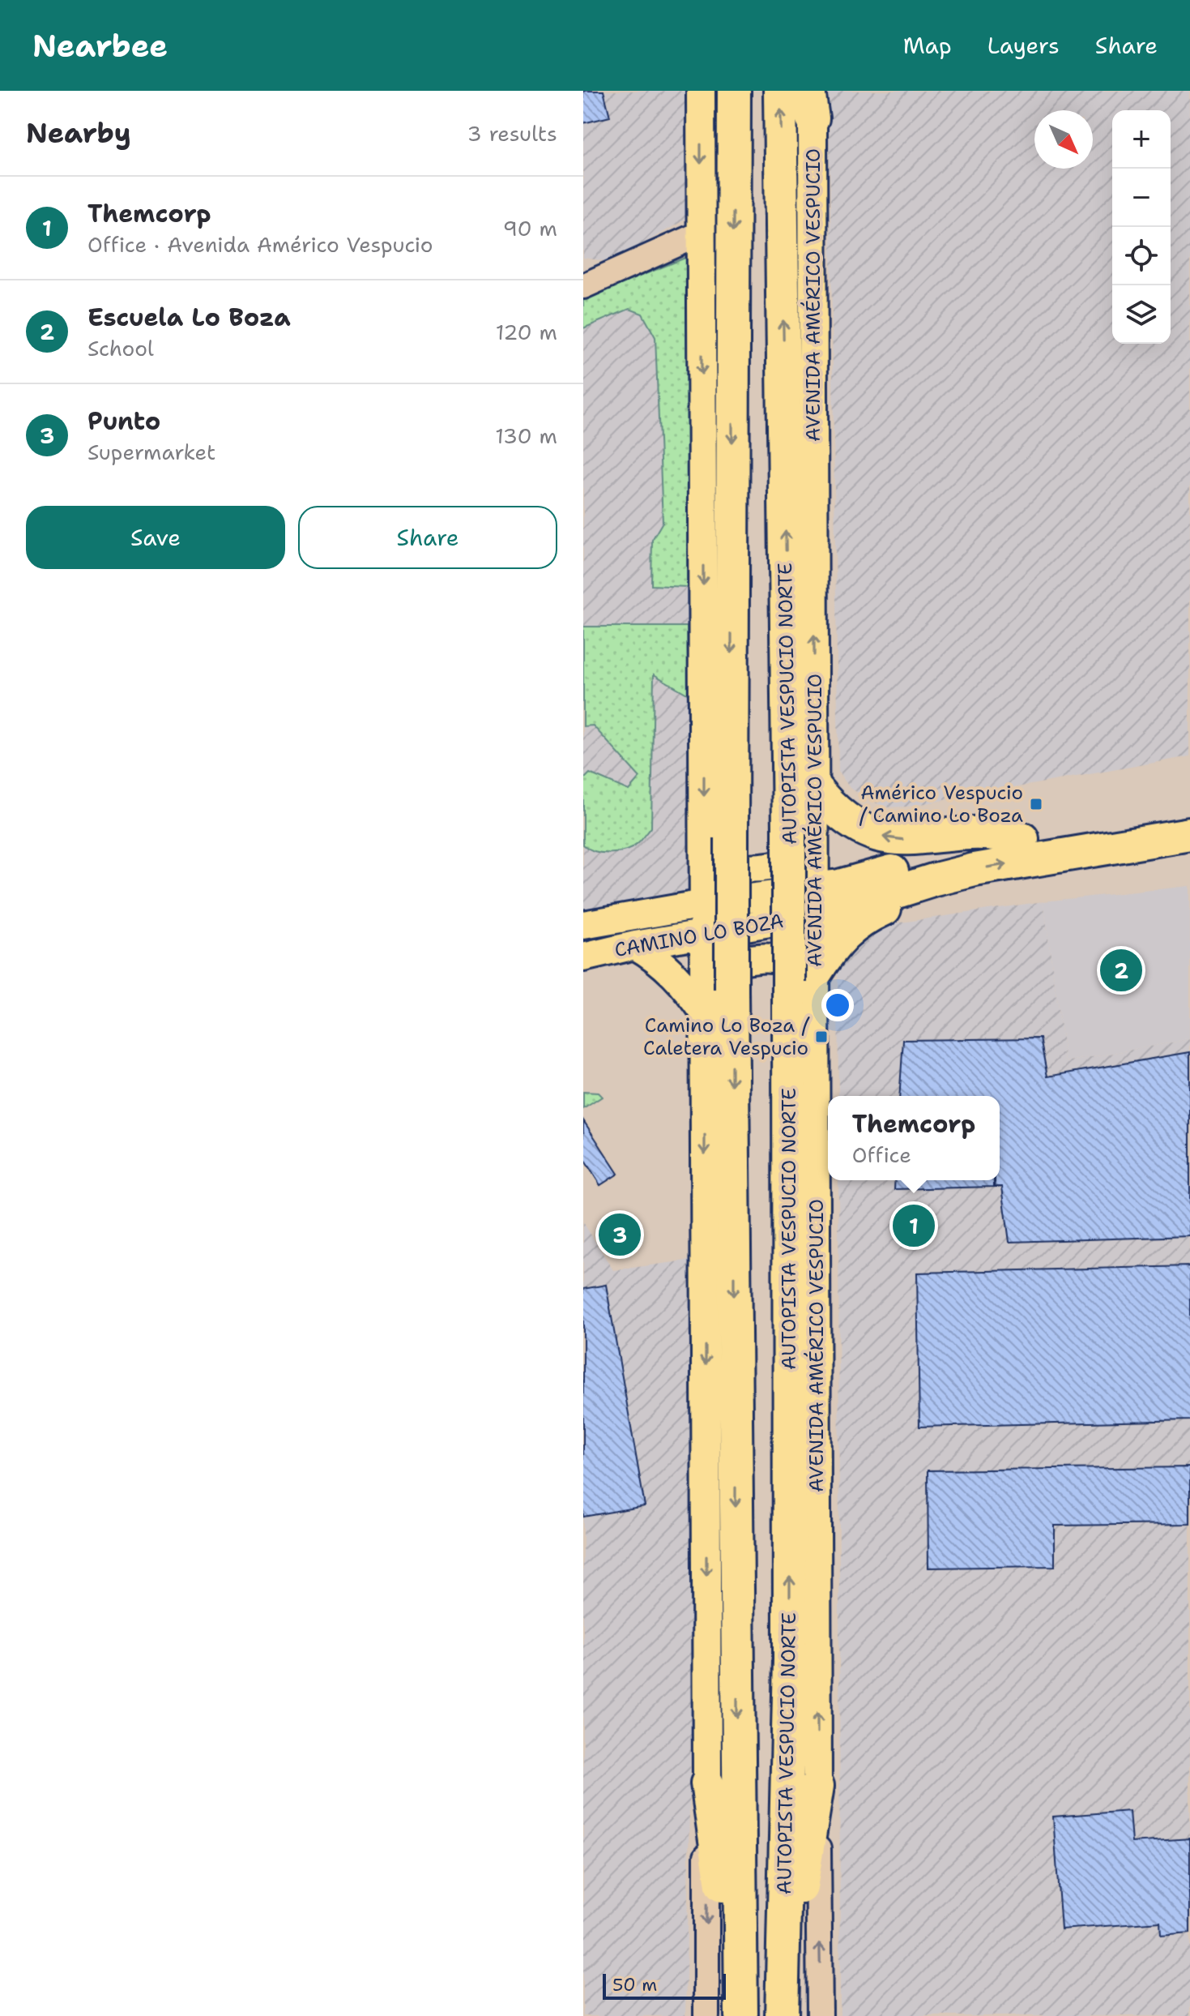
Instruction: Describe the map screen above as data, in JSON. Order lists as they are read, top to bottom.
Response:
{
  "streets": {
    "highway": ["AUTOPISTA VESPUCIO NORTE"],
    "main road": ["AVENIDA AMÉRICO VESPUCIO", "CAMINO LO BOZA"]
  },
  "crossings": [
    ["AVENIDA AMÉRICO VESPUCIO", "AUTOPISTA VESPUCIO NORTE"],
    ["AVENIDA AMÉRICO VESPUCIO", "CAMINO LO BOZA"]
  ],
  "places": {
    "transit": ["Américo Vespucio / Camino Lo Boza", "Camino Lo Boza / Caletera Vespucio"]
  },
  "scale_bar": "50 m",
  "north": "bottom right",
  "page": {
    "header": "Nearbee",
    "nav": ["Map", "Layers", "Share"],
    "heading": ["Nearby", "3 results"],
    "map_buttons": ["+", "−"],
    "list": [
      {
        "mark": "1",
        "name": "Themcorp",
        "note": "Office · Avenida Américo Vespucio",
        "value": "90 m"
      },
      {
        "mark": "2",
        "name": "Escuela Lo Boza",
        "note": "School",
        "value": "120 m"
      },
      {
        "mark": "3",
        "name": "Punto",
        "note": "Supermarket",
        "value": "130 m"
      }
    ],
    "buttons": ["Save", "Share"],
    "pins": ["2", "1", "3"],
    "popup": ["Themcorp", "Office"],
    "scale": "50 m"
  }
}
